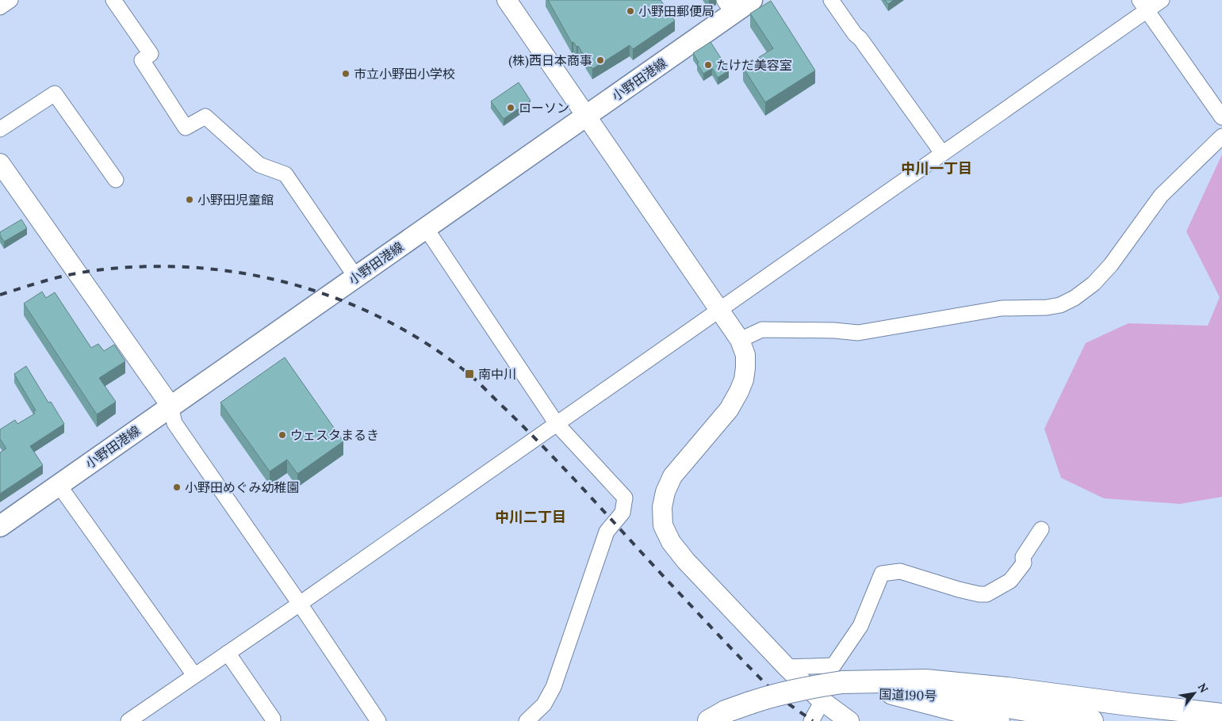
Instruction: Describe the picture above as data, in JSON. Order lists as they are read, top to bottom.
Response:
{
  "streets": {
    "highway": ["国道190号"],
    "main road": ["小野田港線"]
  },
  "districts": ["中川一丁目", "中川二丁目"],
  "places": {
    "other": [
      "小野田郵便局",
      "(株)西日本商事",
      "たけだ美容室",
      "市立小野田小学校",
      "ローソン",
      "小野田児童館",
      "ウェスタまるき",
      "小野田めぐみ幼稚園"
    ],
    "transit": ["南中川"]
  },
  "north": "top right"
}
